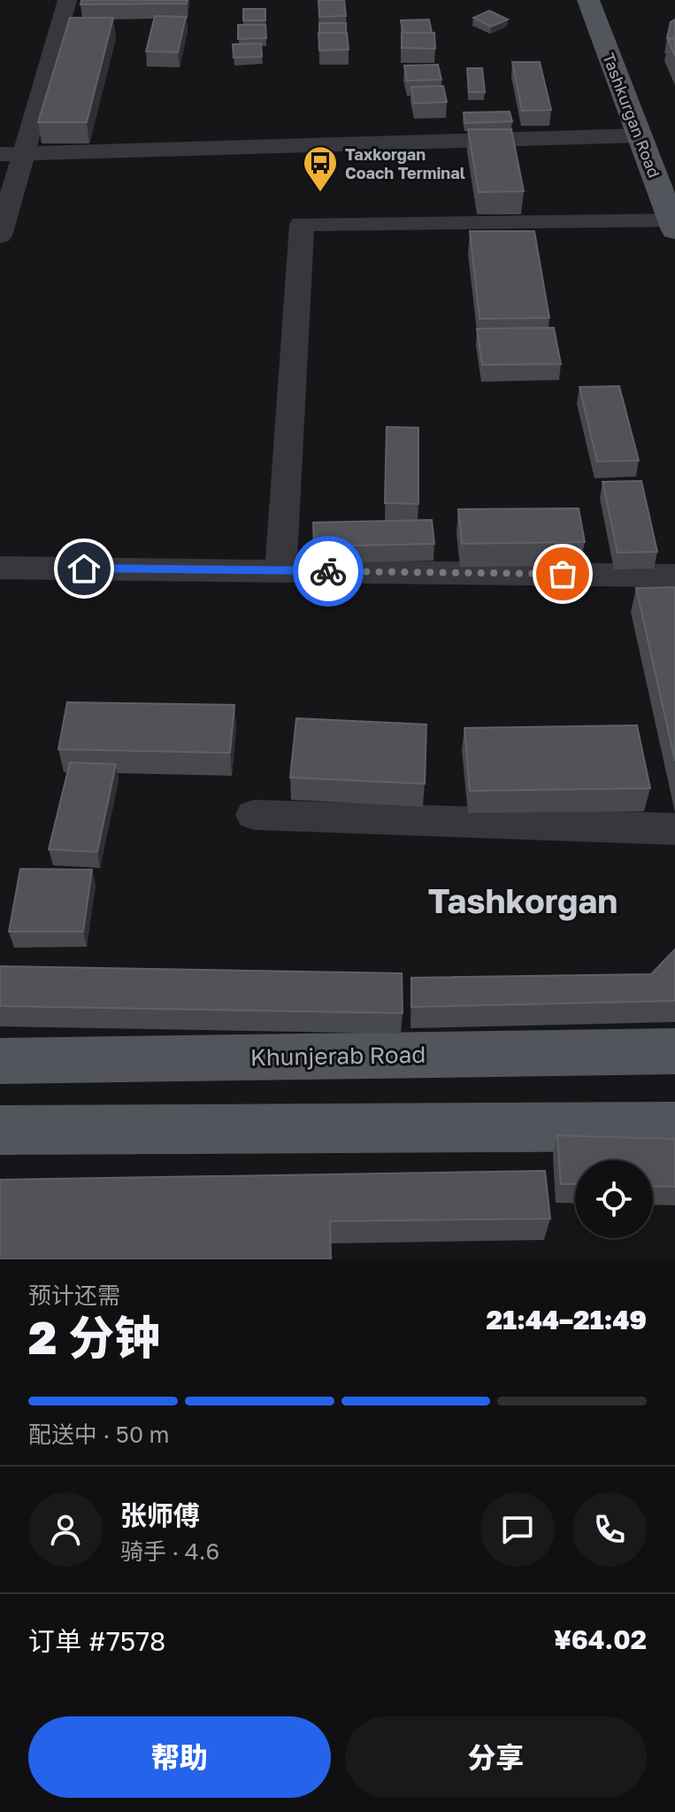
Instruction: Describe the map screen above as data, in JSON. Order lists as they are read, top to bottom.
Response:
{
  "streets": {
    "main road": ["Tashkurgan Road", "Khunjerab Road"]
  },
  "districts": ["Tashkorgan"],
  "places": {
    "bus stop": ["Taxkorgan Coach Terminal"]
  },
  "page": {
    "heading": ["2 分钟", "预计还需", "21:44–21:49"],
    "panel": [
      "张师傅",
      "骑手 · 4.6",
      "订单 #7578",
      "¥64.02"
    ],
    "bar": "配送中 · 50 m",
    "buttons": ["帮助", "分享"]
  }
}
